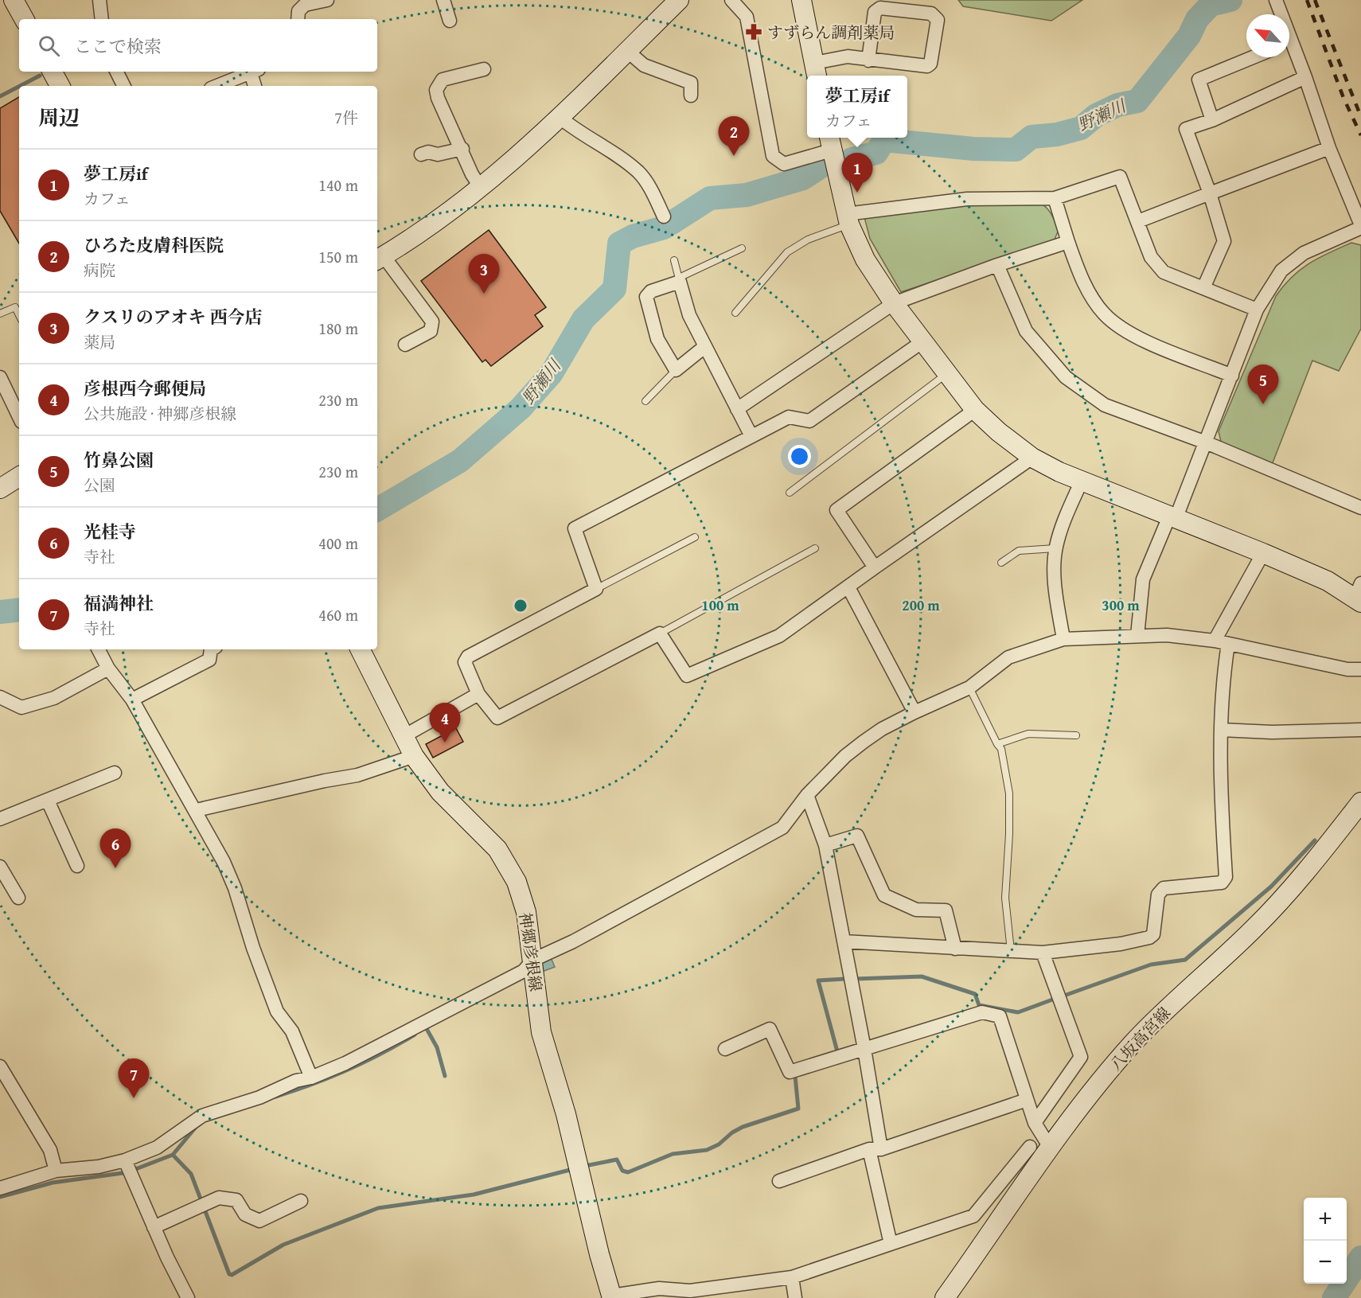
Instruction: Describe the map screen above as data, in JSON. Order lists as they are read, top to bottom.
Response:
{
  "streets": {
    "main road": ["神郷彦根線", "八坂高宮線"]
  },
  "water": ["野瀬川"],
  "places": {
    "pharmacy": ["すずらん調剤薬局"]
  },
  "north": "top left",
  "page": {
    "search": "ここで検索",
    "popup": ["夢工房if", "カフェ"],
    "heading": ["周辺", "7件"],
    "pins": [
      "2",
      "1",
      "3",
      "5",
      "4",
      "6",
      "7"
    ],
    "list": [
      {
        "mark": "1",
        "name": "夢工房if",
        "note": "カフェ",
        "value": "140 m"
      },
      {
        "mark": "2",
        "name": "ひろた皮膚科医院",
        "note": "病院",
        "value": "150 m"
      },
      {
        "mark": "3",
        "name": "クスリのアオキ 西今店",
        "note": "薬局",
        "value": "180 m"
      },
      {
        "mark": "4",
        "name": "彦根西今郵便局",
        "note": "公共施設 · 神郷彦根線",
        "value": "230 m"
      },
      {
        "mark": "5",
        "name": "竹鼻公園",
        "note": "公園",
        "value": "230 m"
      },
      {
        "mark": "6",
        "name": "光桂寺",
        "note": "寺社",
        "value": "400 m"
      },
      {
        "mark": "7",
        "name": "福満神社",
        "note": "寺社",
        "value": "460 m"
      }
    ],
    "map_buttons": ["+", "−"]
  },
  "rings": ["100 m", "200 m", "300 m"]
}
